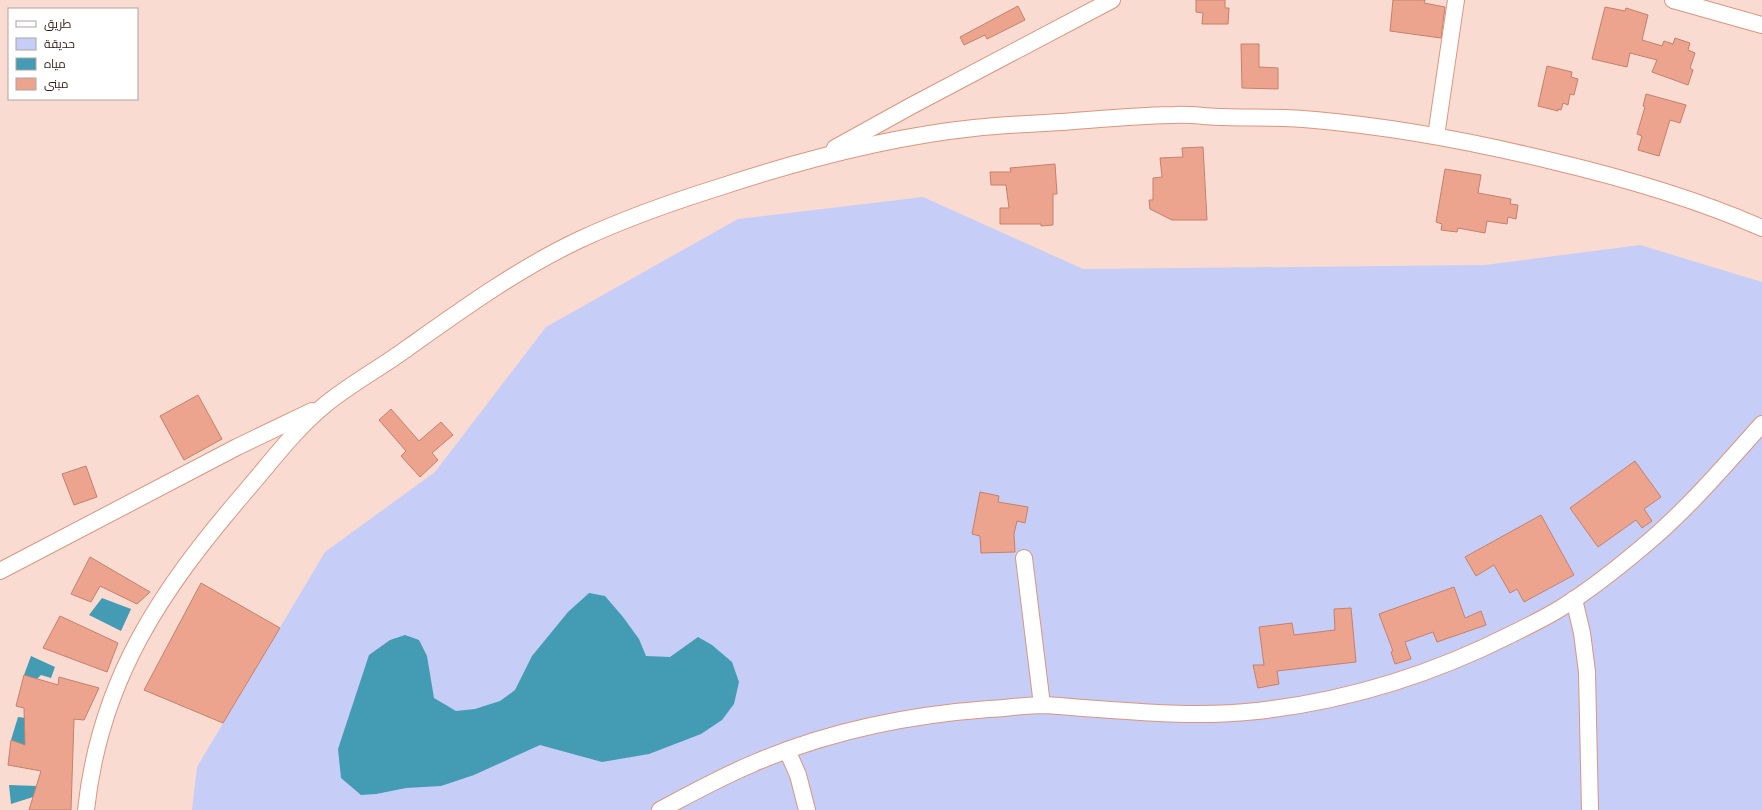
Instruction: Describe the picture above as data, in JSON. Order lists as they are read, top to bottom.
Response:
{
  "legend": [
    "طريق",
    "حديقة",
    "مياه",
    "مبنى"
  ]
}
